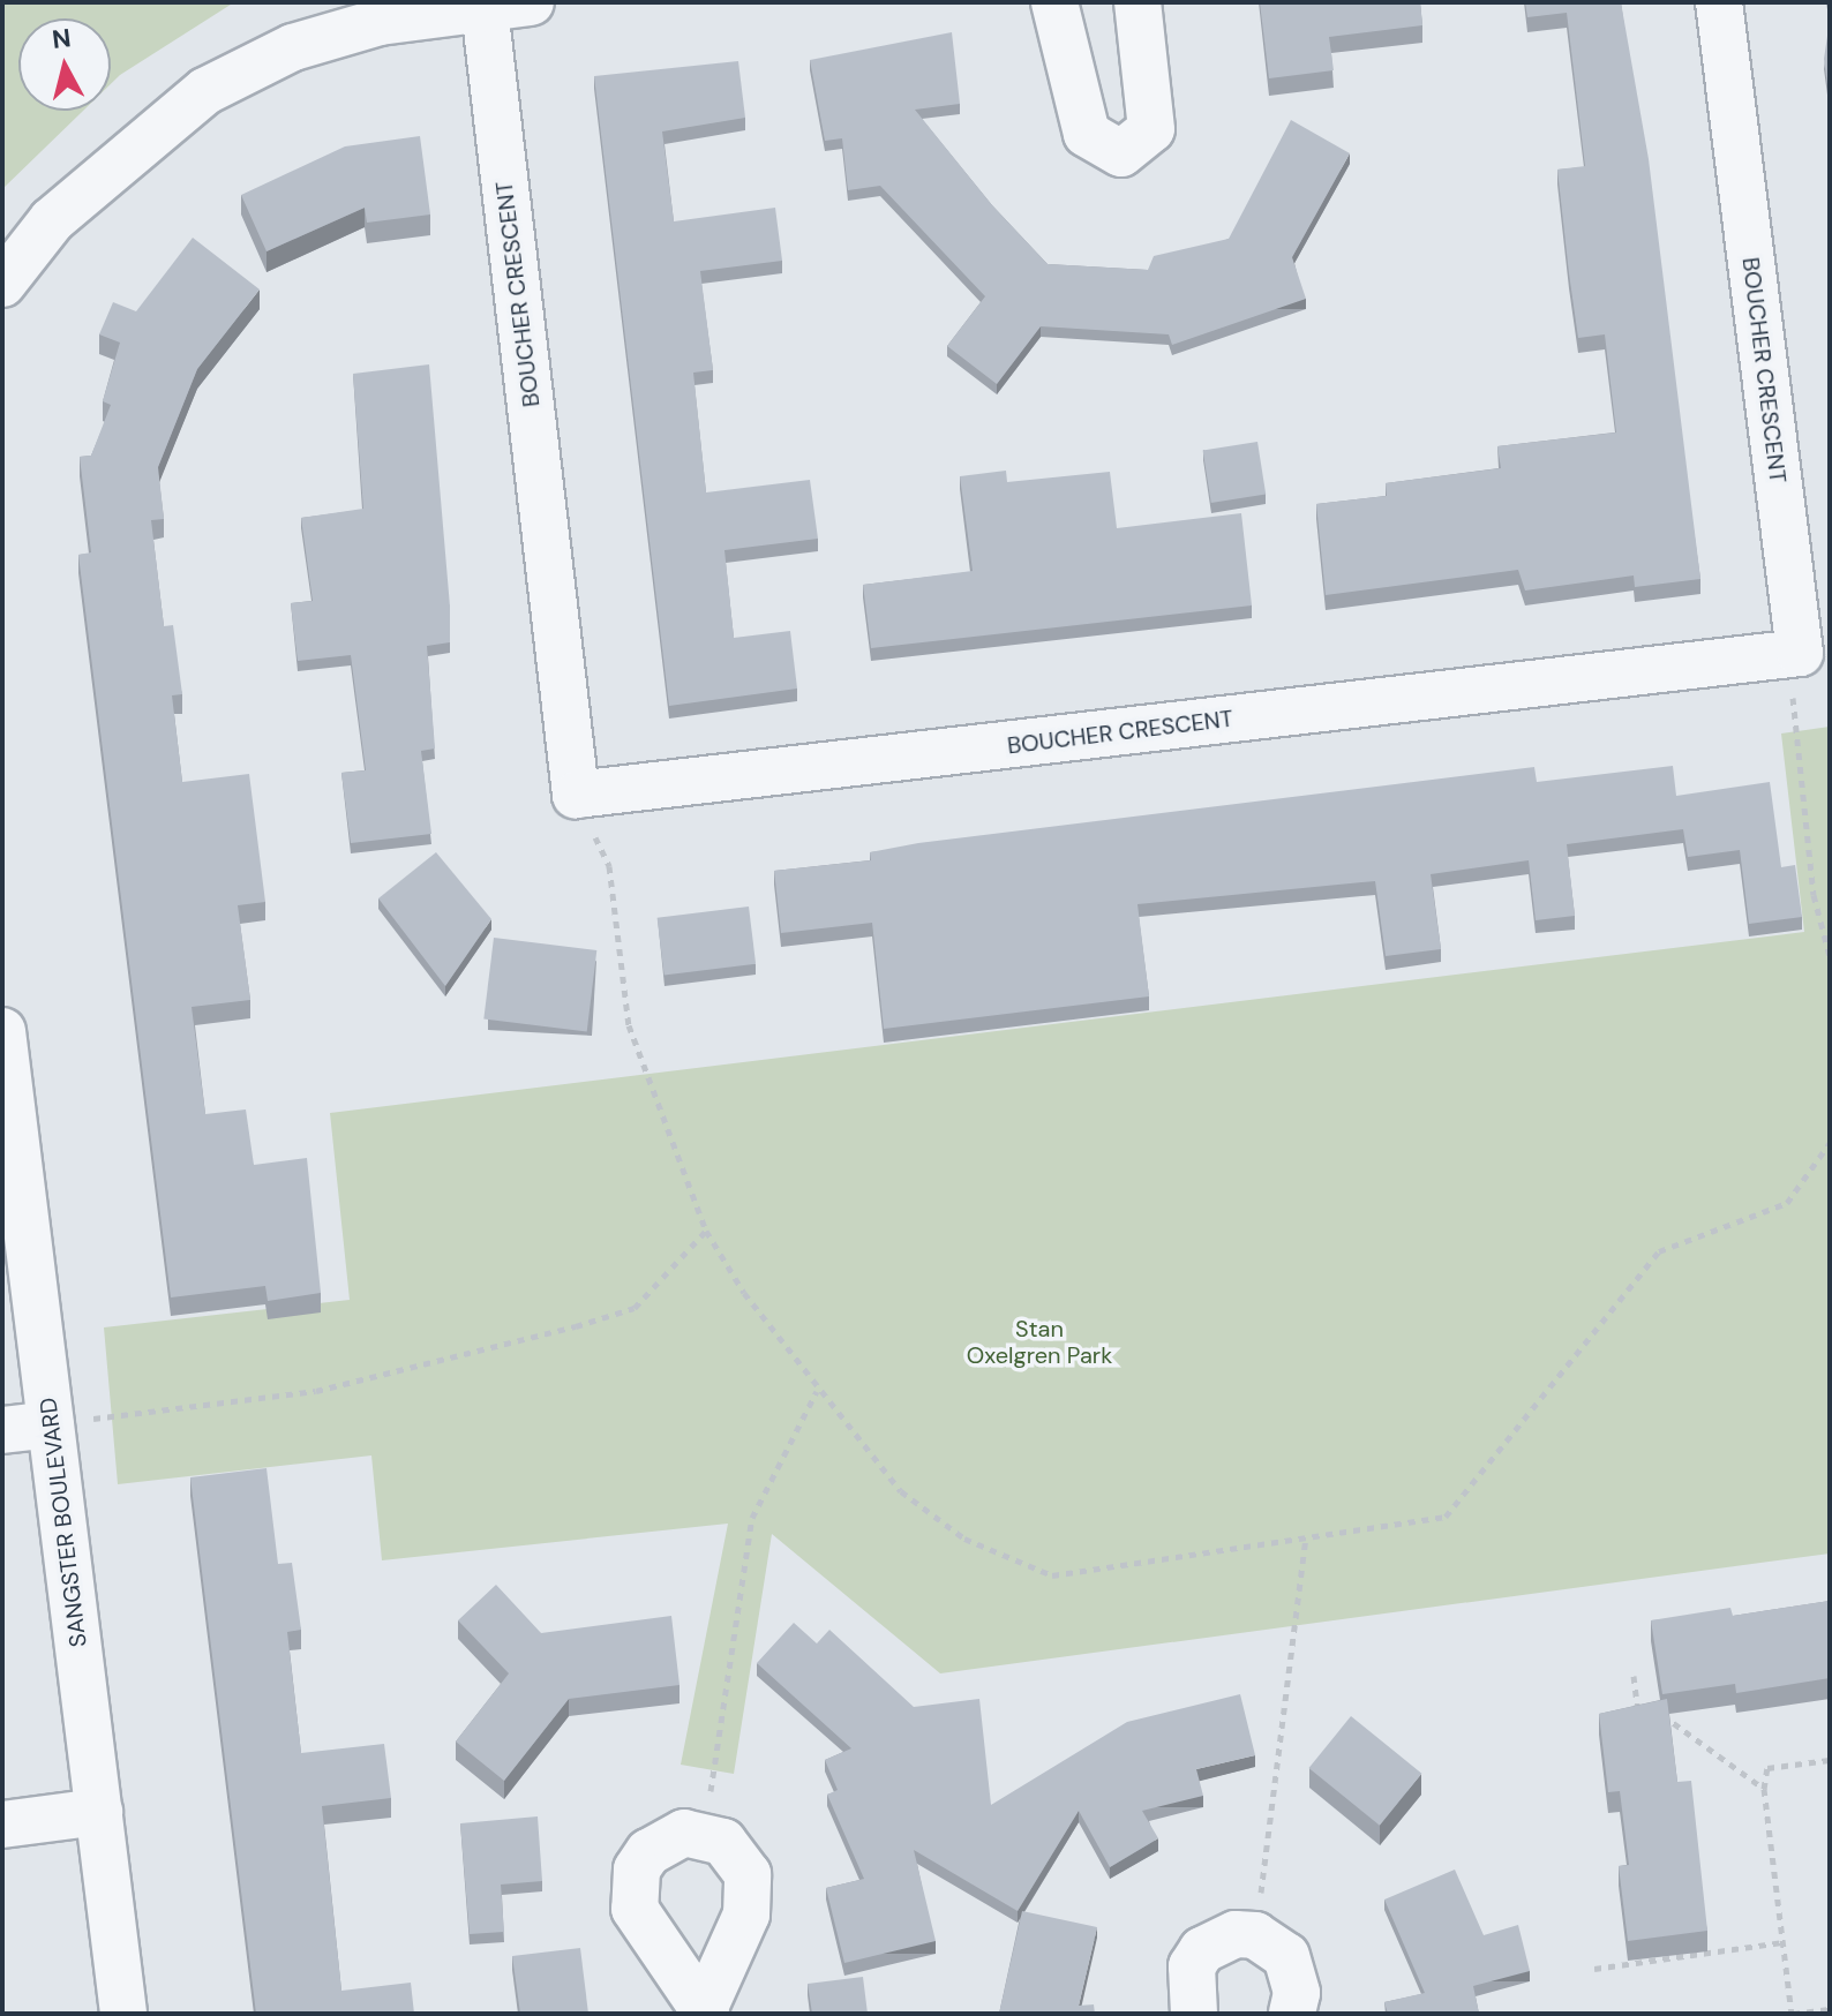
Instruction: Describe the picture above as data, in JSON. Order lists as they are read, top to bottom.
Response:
{
  "streets": {
    "street": ["BOUCHER CRESCENT", "SANGSTER BOULEVARD"]
  },
  "parks": ["Stan Oxelgren Park"],
  "north": "top"
}
